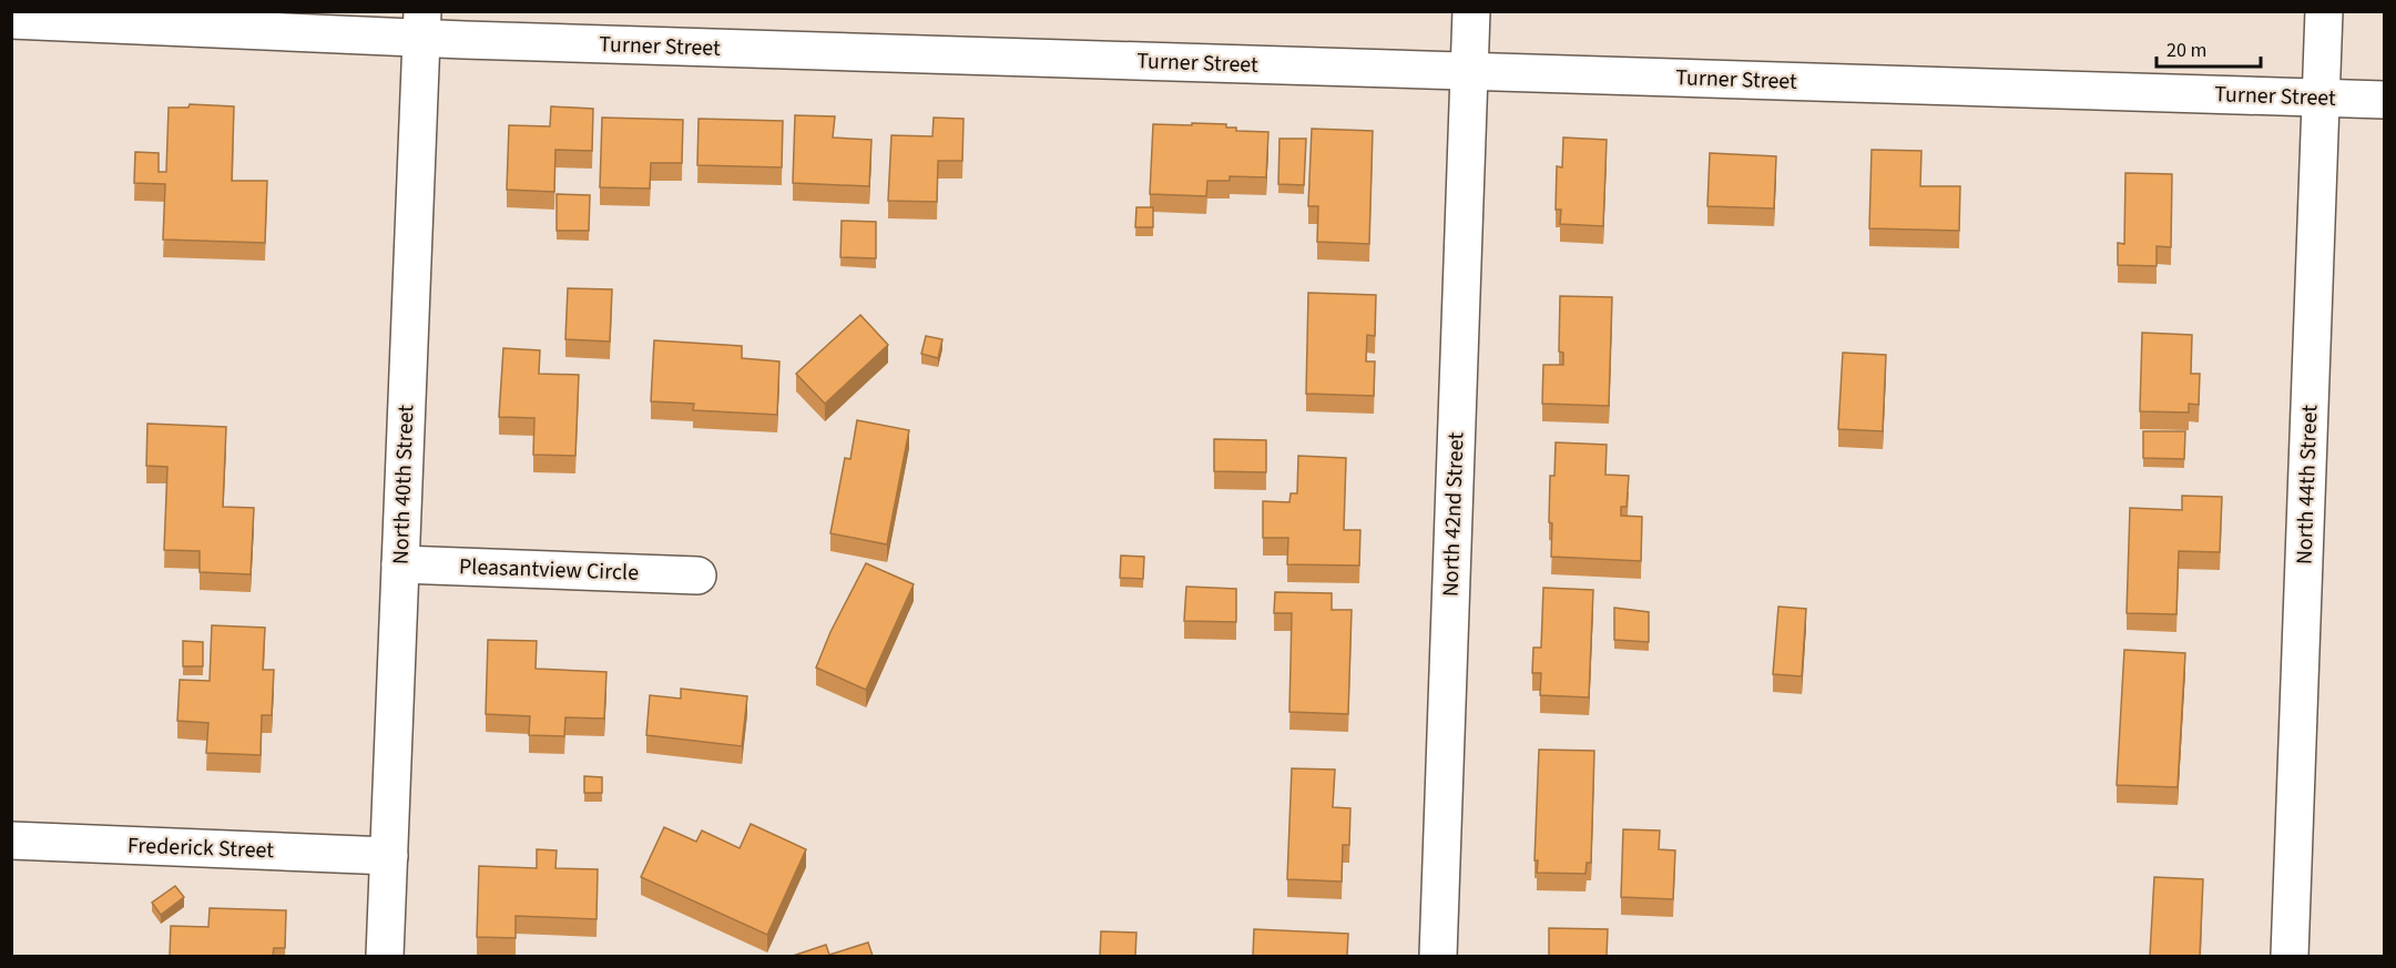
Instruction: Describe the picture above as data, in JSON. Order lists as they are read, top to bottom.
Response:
{
  "streets": {
    "street": [
      "Turner Street",
      "North 40th Street",
      "North 44th Street",
      "North 42nd Street",
      "Pleasantview Circle",
      "Frederick Street"
    ]
  },
  "crossings": [
    ["Turner Street", "North 40th Street"],
    ["Turner Street", "North 44th Street"],
    ["Turner Street", "North 42nd Street"],
    ["North 40th Street", "Pleasantview Circle"],
    ["North 40th Street", "Frederick Street"]
  ],
  "scale_bar": "20 m"
}
